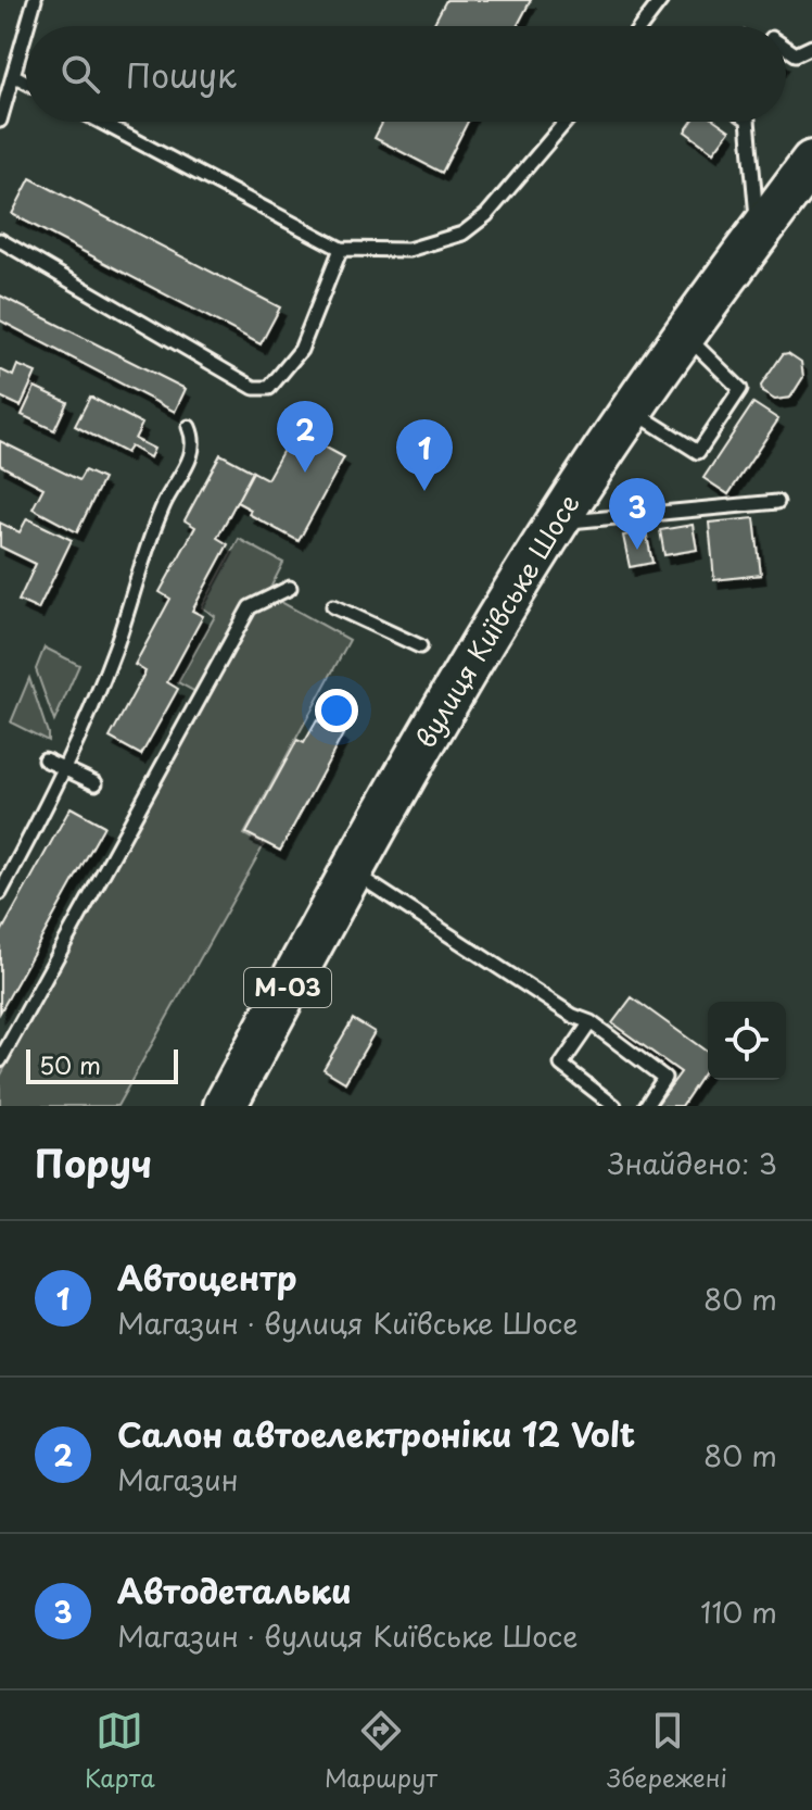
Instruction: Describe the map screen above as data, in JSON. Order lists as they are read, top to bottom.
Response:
{
  "streets": {
    "highway": ["вулиця Київське Шосе", "М-03"]
  },
  "scale_bar": "50 m",
  "page": {
    "search": "Пошук",
    "pins": ["2", "1", "3"],
    "scale": "50 m",
    "heading": ["Поруч", "Знайдено: 3"],
    "list": [
      {
        "mark": "1",
        "name": "Автоцентр",
        "note": "Магазин · вулиця Київське Шосе",
        "value": "80 m"
      },
      {
        "mark": "2",
        "name": "Салон автоелектроніки 12 Volt",
        "note": "Магазин",
        "value": "80 m"
      },
      {
        "mark": "3",
        "name": "Автодетальки",
        "note": "Магазин · вулиця Київське Шосе",
        "value": "110 m"
      }
    ],
    "nav": ["Карта", "Маршрут", "Збережені"]
  }
}
